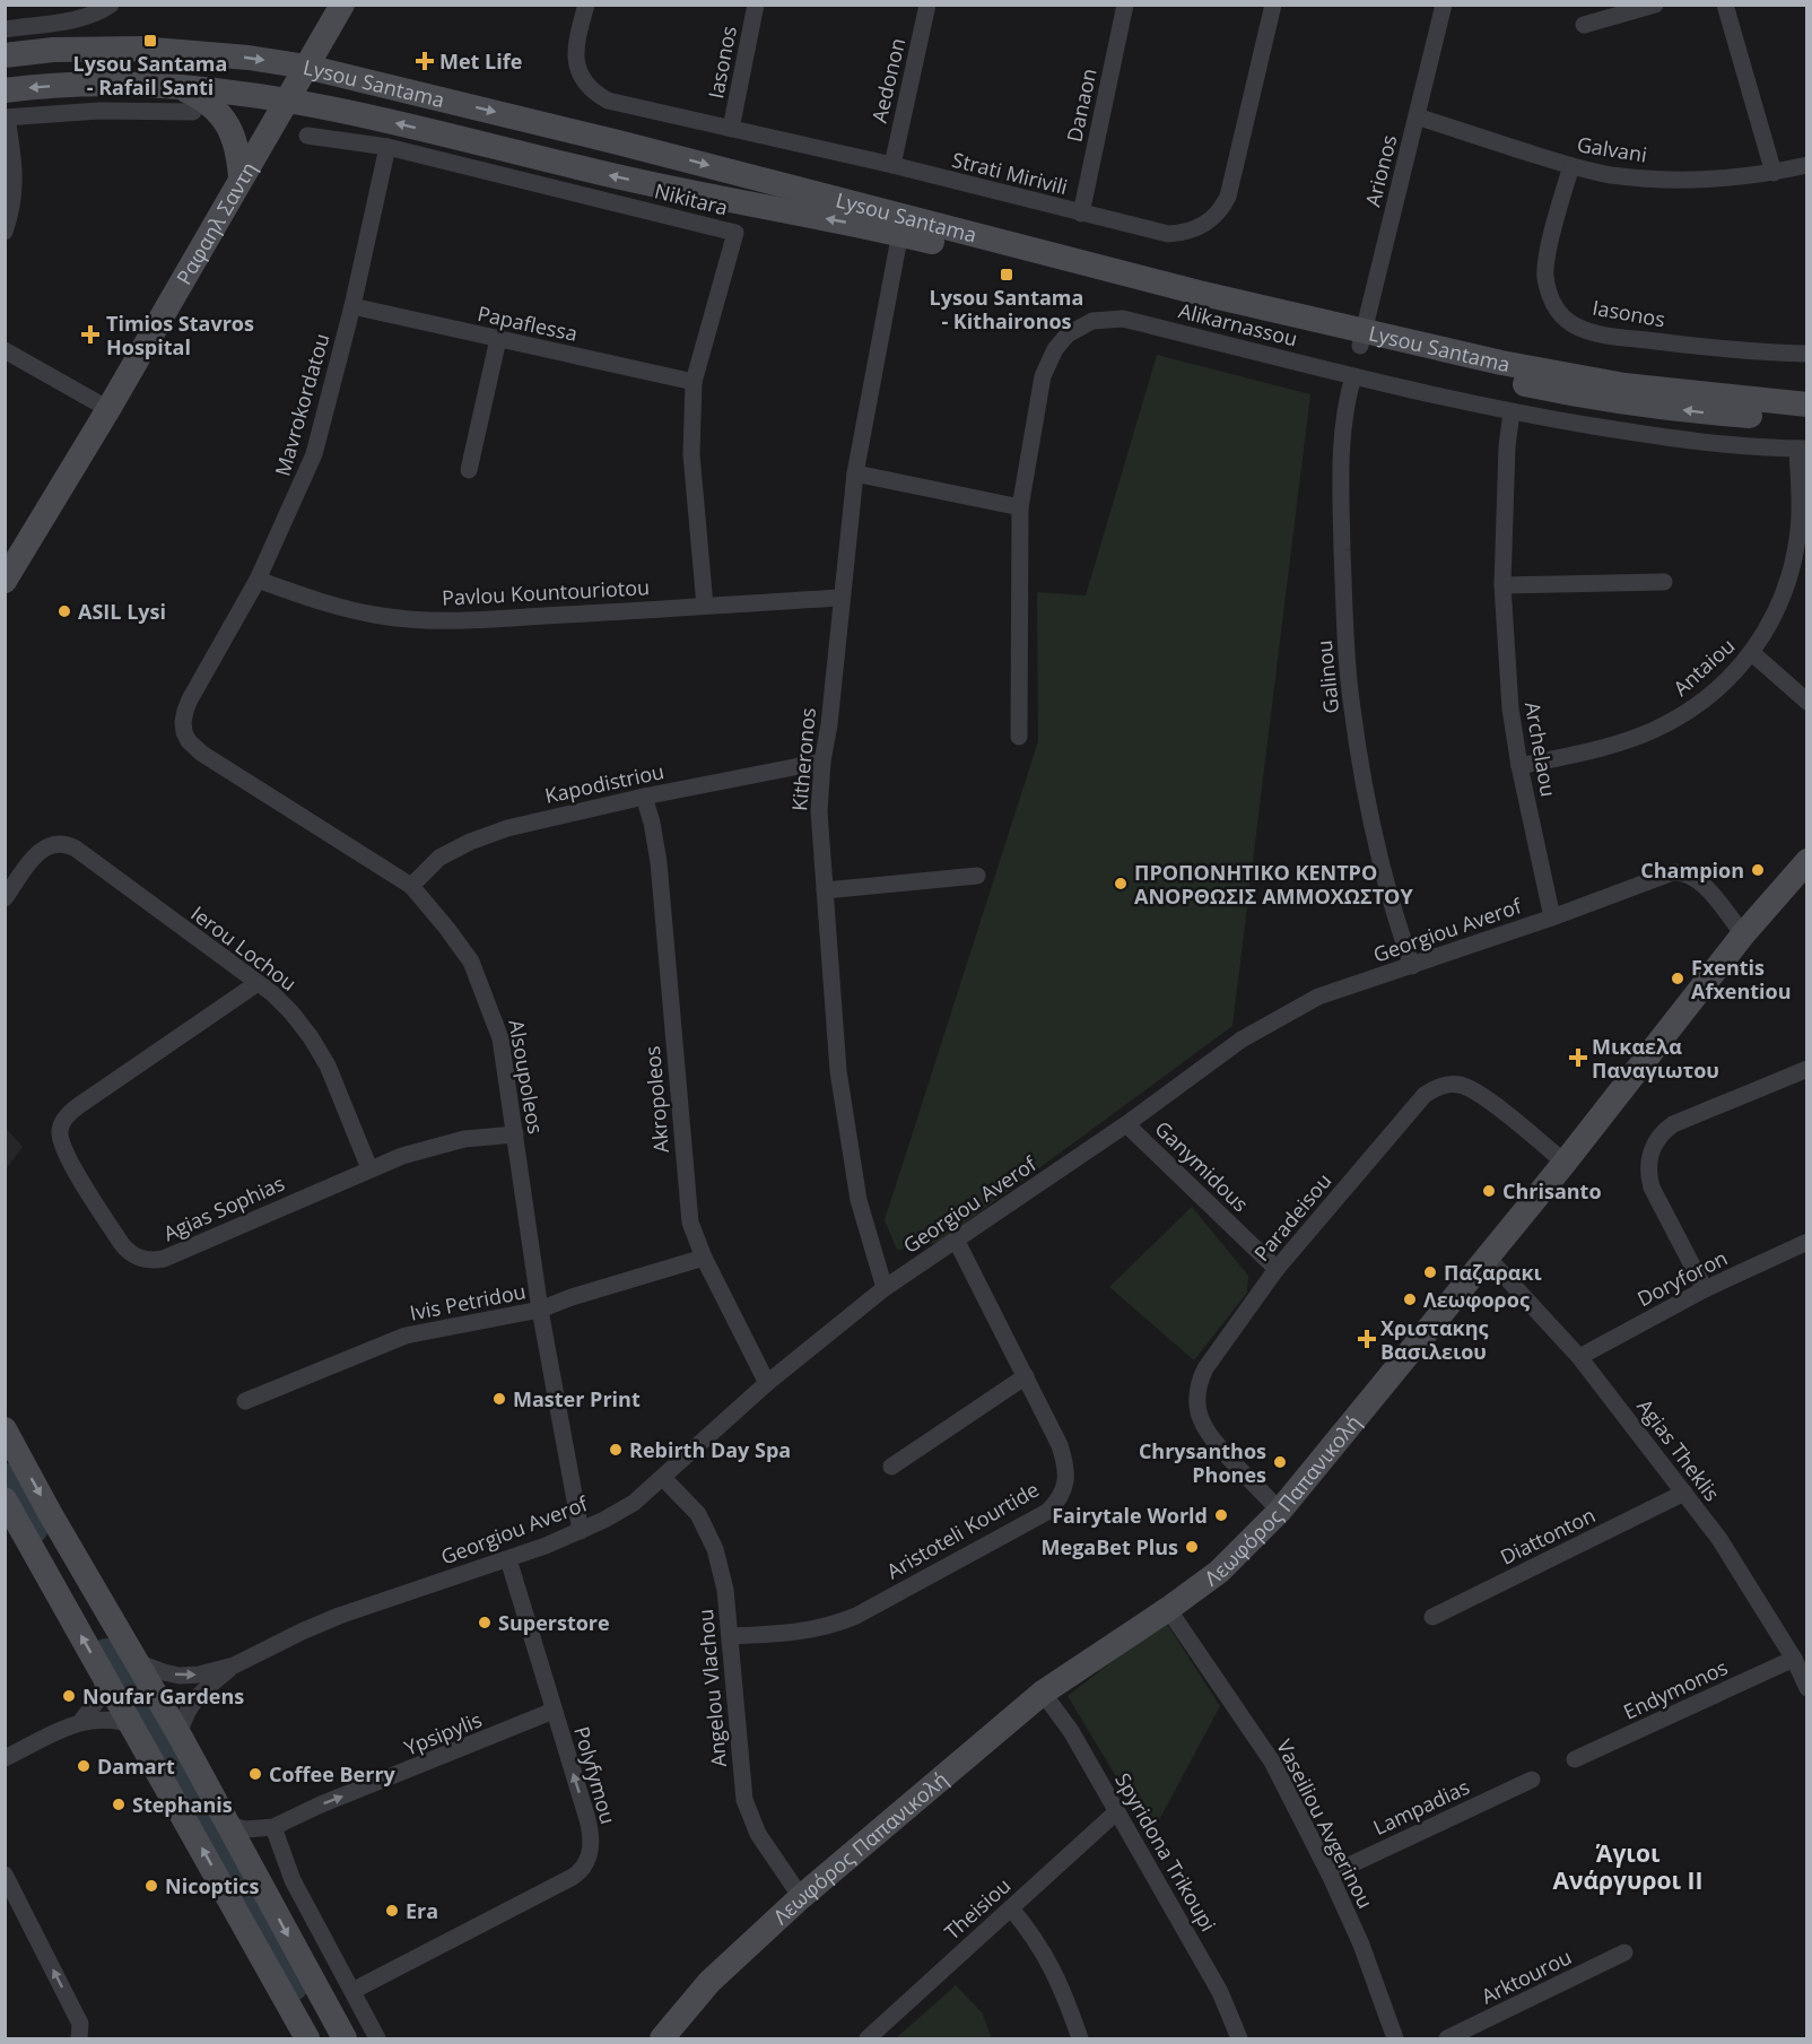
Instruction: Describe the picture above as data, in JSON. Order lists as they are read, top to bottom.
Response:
{
  "streets": {
    "main road": ["Lysou Santama", "Ραφαηλ Σαντη", "Λεωφόρος Παπανικολή"],
    "street": [
      "Iasonos",
      "Aedonon",
      "Danaon",
      "Galvani",
      "Arionos",
      "Strati Mirivili",
      "Nikitara",
      "Papaflessa",
      "Alikarnassou",
      "Mavrokordatou",
      "Pavlou Kountouriotou",
      "Antaiou",
      "Galinou",
      "Archelaou",
      "Kitheronos",
      "Kapodistriou",
      "Georgiou Averof",
      "Ierou Lochou",
      "Alsoupoleos",
      "Akropoleos",
      "Ganymidous",
      "Agias Sophias",
      "Paradeisou",
      "Doryforon",
      "Ivis Petridou",
      "Agias Theklis",
      "Aristoteli Kourtide",
      "Diattonton",
      "Angelou Vlachou",
      "Endymonos",
      "Ypsipylis",
      "Polyfymou",
      "Lampadias",
      "Vaseiliou Avgerinou",
      "Spyridona Trikoupi",
      "Theisiou",
      "Arktourou"
    ]
  },
  "crossings": [
    ["Iasonos", "Galvani"],
    ["Iasonos", "Strati Mirivili"],
    ["Aedonon", "Strati Mirivili"],
    ["Lysou Santama", "Arionos"],
    ["Lysou Santama", "Ραφαηλ Σαντη"],
    ["Lysou Santama", "Kitheronos"],
    ["Danaon", "Strati Mirivili"],
    ["Galvani", "Arionos"],
    ["Nikitara", "Papaflessa"],
    ["Nikitara", "Mavrokordatou"],
    ["Nikitara", "Pavlou Kountouriotou"],
    ["Papaflessa", "Mavrokordatou"],
    ["Alikarnassou", "Antaiou"],
    ["Alikarnassou", "Galinou"],
    ["Alikarnassou", "Archelaou"],
    ["Mavrokordatou", "Pavlou Kountouriotou"],
    ["Mavrokordatou", "Alsoupoleos"],
    ["Pavlou Kountouriotou", "Kitheronos"],
    ["Antaiou", "Archelaou"],
    ["Galinou", "Georgiou Averof"],
    ["Archelaou", "Georgiou Averof"],
    ["Kitheronos", "Kapodistriou"],
    ["Kitheronos", "Georgiou Averof"],
    ["Kapodistriou", "Alsoupoleos"],
    ["Kapodistriou", "Akropoleos"],
    ["Georgiou Averof", "Alsoupoleos"],
    ["Georgiou Averof", "Akropoleos"],
    ["Georgiou Averof", "Ganymidous"],
    ["Georgiou Averof", "Λεωφόρος Παπανικολή"],
    ["Georgiou Averof", "Aristoteli Kourtide"],
    ["Georgiou Averof", "Angelou Vlachou"],
    ["Georgiou Averof", "Polyfymou"],
    ["Ierou Lochou", "Agias Sophias"],
    ["Alsoupoleos", "Agias Sophias"],
    ["Alsoupoleos", "Ivis Petridou"],
    ["Akropoleos", "Ivis Petridou"],
    ["Ganymidous", "Paradeisou"],
    ["Paradeisou", "Λεωφόρος Παπανικολή"],
    ["Doryforon", "Agias Theklis"],
    ["Agias Theklis", "Λεωφόρος Παπανικολή"],
    ["Agias Theklis", "Diattonton"],
    ["Agias Theklis", "Endymonos"],
    ["Λεωφόρος Παπανικολή", "Angelou Vlachou"],
    ["Λεωφόρος Παπανικολή", "Vaseiliou Avgerinou"],
    ["Λεωφόρος Παπανικολή", "Spyridona Trikoupi"],
    ["Aristoteli Kourtide", "Angelou Vlachou"],
    ["Ypsipylis", "Polyfymou"],
    ["Lampadias", "Vaseiliou Avgerinou"],
    ["Spyridona Trikoupi", "Theisiou"]
  ],
  "one_way": ["Ypsipylis", "Polyfymou"],
  "districts": ["Άγιοι Ανάργυροι ΙΙ"],
  "places": {
    "transit": ["Lysou Santama - Rafail Santi", "Lysou Santama - Kithaironos"],
    "health": [
      "Met Life",
      "Timios Stavros Hospital",
      "Μικαελα Παναγιωτου",
      "Χριστακης Βασιλειου"
    ],
    "other": [
      "ASIL Lysi",
      "Champion",
      "ΠΡΟΠΟΝΗΤΙΚΟ ΚΕΝΤΡΟ ΑΝΟΡΘΩΣΙΣ ΑΜΜΟΧΩΣΤΟΥ",
      "Fxentis Afxentiou",
      "Chrisanto",
      "Παζαρακι",
      "Λεωφορος",
      "Master Print",
      "Rebirth Day Spa",
      "Chrysanthos Phones",
      "Fairytale World",
      "MegaBet Plus",
      "Superstore",
      "Noufar Gardens",
      "Damart",
      "Coffee Berry",
      "Stephanis",
      "Nicoptics",
      "Era"
    ]
  }
}
